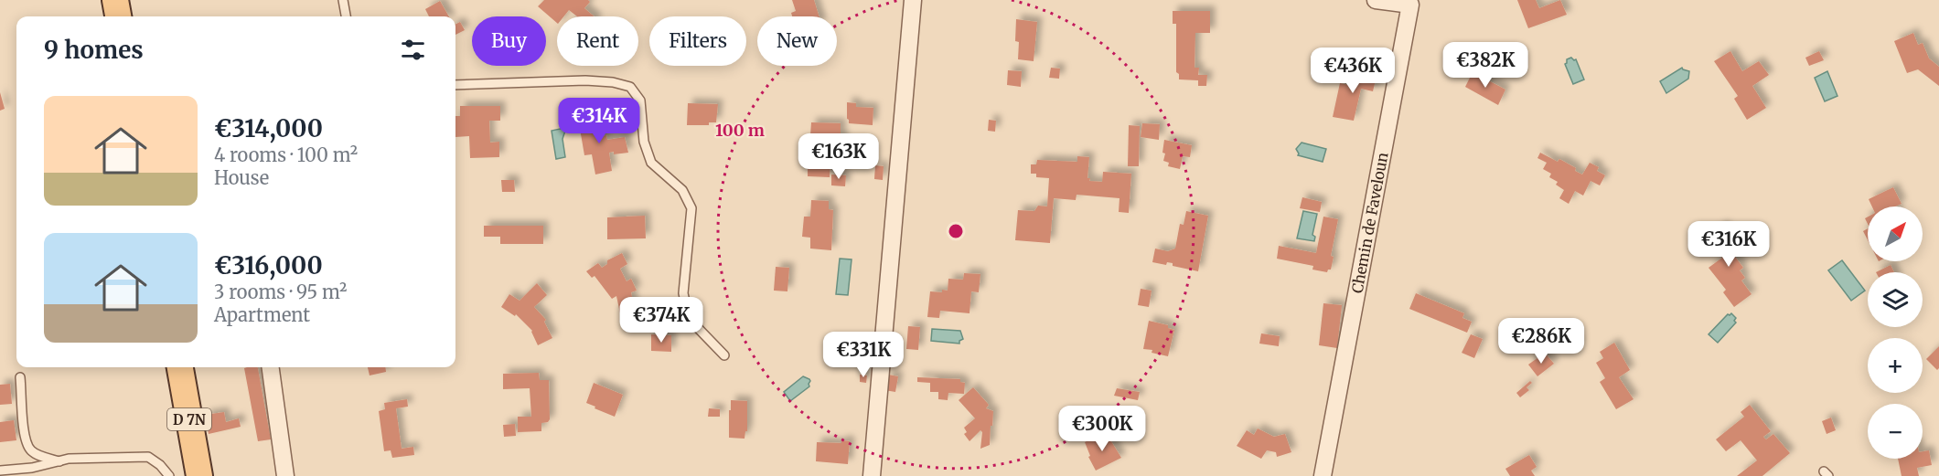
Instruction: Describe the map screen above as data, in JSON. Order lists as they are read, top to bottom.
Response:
{
  "streets": {
    "main road": ["D 7N"],
    "street": ["Chemin de Faveloun"]
  },
  "north": "top right",
  "page": {
    "chip": [
      "Buy",
      "Rent",
      "Filters",
      "New"
    ],
    "heading": "9 homes",
    "price": [
      "€382K",
      "€436K",
      "€314K",
      "€163K",
      "€316K",
      "€374K",
      "€286K",
      "€331K",
      "€300K"
    ],
    "list": [
      {
        "name": "€314,000",
        "note": "4 rooms · 100 m² · House"
      },
      {
        "name": "€316,000",
        "note": "3 rooms · 95 m² · Apartment"
      }
    ],
    "map_buttons": ["+", "−"]
  },
  "rings": ["100 m"]
}
